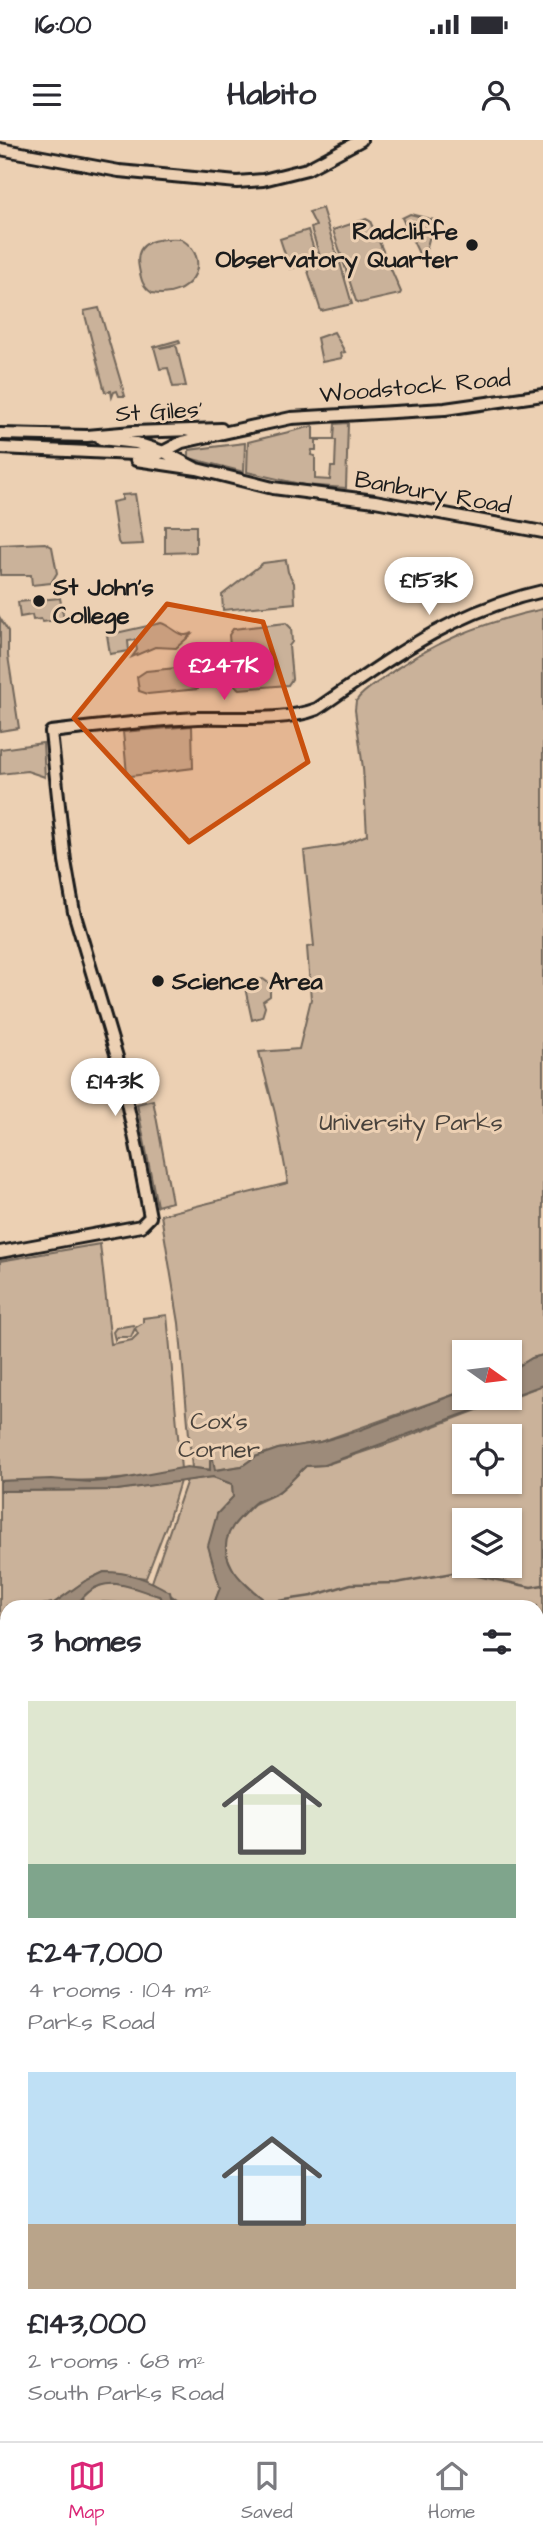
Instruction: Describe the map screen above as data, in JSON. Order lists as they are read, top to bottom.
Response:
{
  "streets": {
    "street": ["Woodstock Road", "St Giles'", "Banbury Road"]
  },
  "crossings": [
    ["Woodstock Road", "St Giles'"],
    ["St Giles'", "Banbury Road"]
  ],
  "parks": ["University Parks", "Cox's Corner"],
  "places": ["Radcliffe Observatory Quarter", "St John's College", "Science Area"],
  "north": "right",
  "page": {
    "status": "16:00",
    "header": "Habito",
    "price": ["£153K", "£247K", "£143K"],
    "heading": "3 homes",
    "list": [
      {
        "name": "£247,000",
        "note": "4 rooms · 104 m² · Parks Road"
      },
      {
        "name": "£143,000",
        "note": "2 rooms · 68 m² · South Parks Road"
      }
    ],
    "tabs": ["Map", "Saved", "Home"]
  }
}
